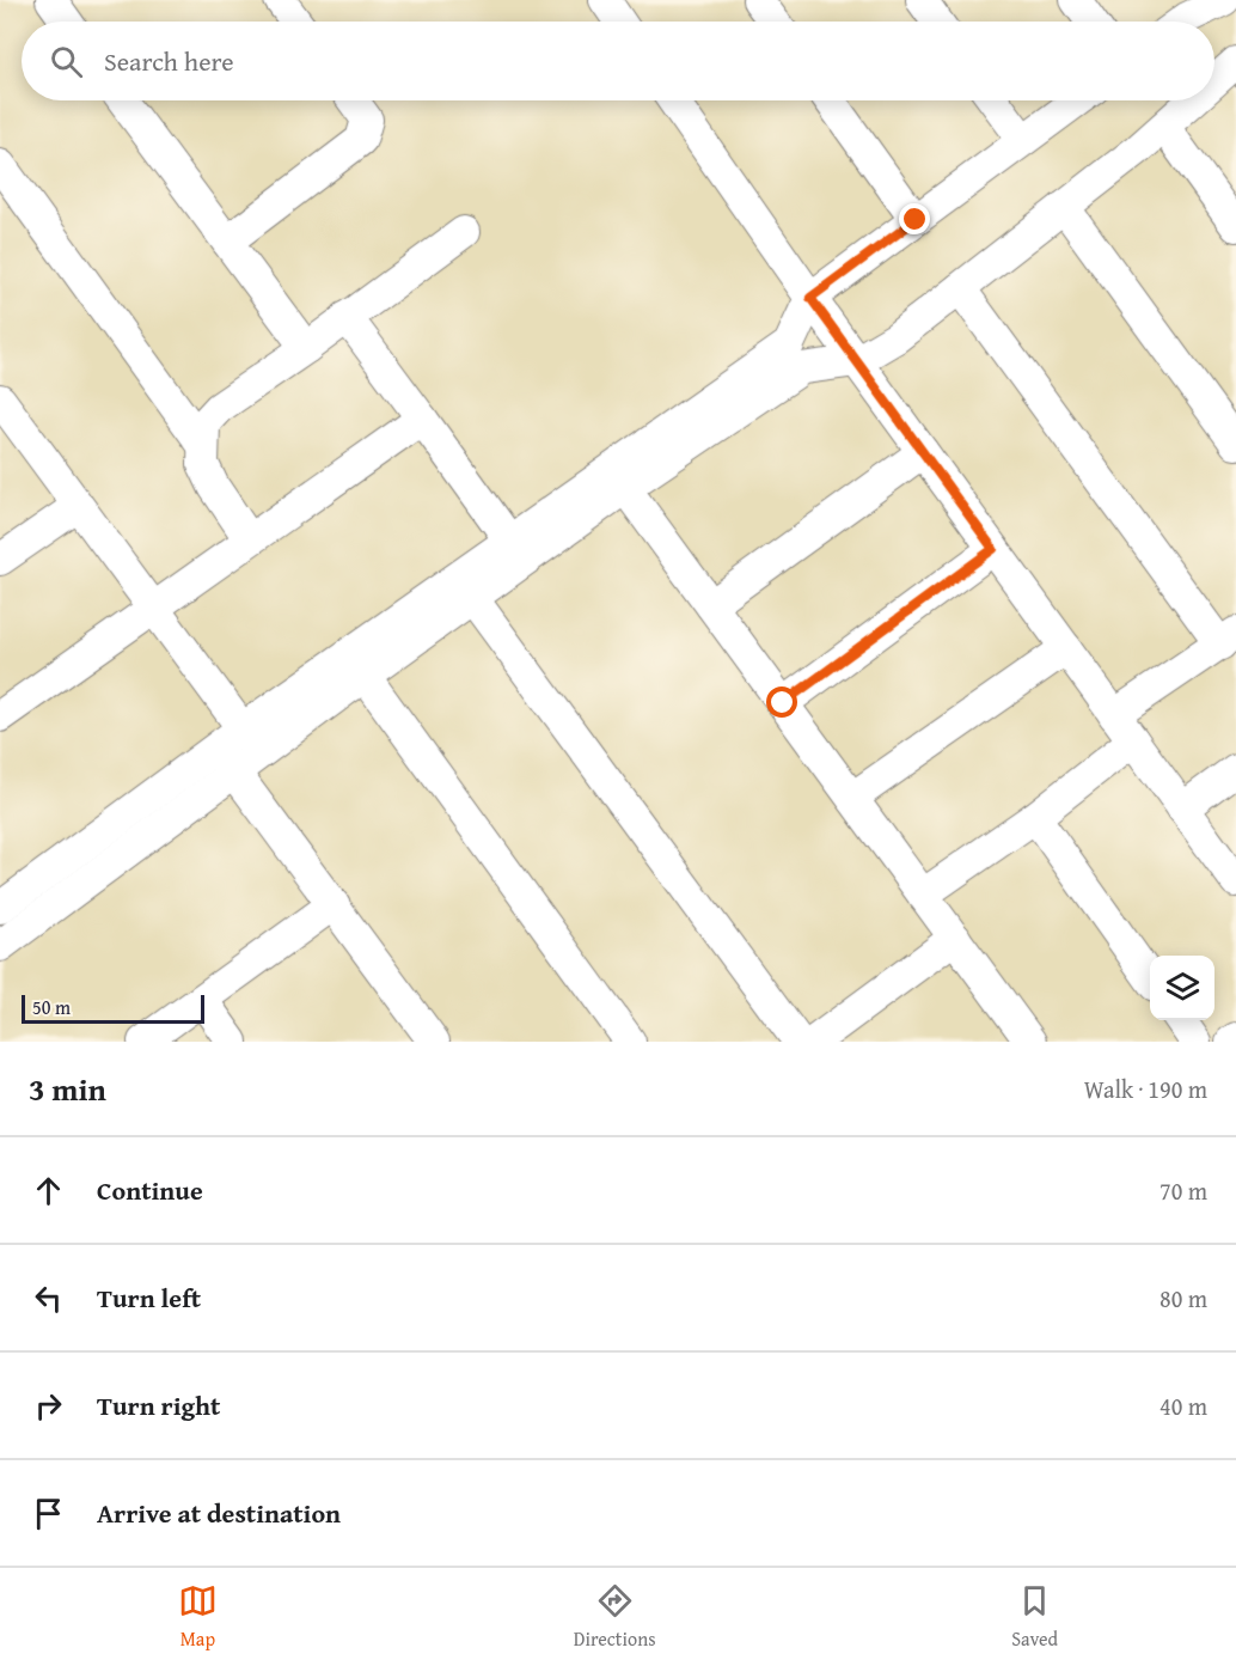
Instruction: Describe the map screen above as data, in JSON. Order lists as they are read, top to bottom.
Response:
{
  "scale_bar": "50 m",
  "page": {
    "search": "Search here",
    "scale": "50 m",
    "heading": ["3 min", "Walk · 190 m"],
    "list": [
      ["Continue", "70 m"],
      ["Turn left", "80 m"],
      ["Turn right", "40 m"],
      "Arrive at destination"
    ],
    "nav": ["Map", "Directions", "Saved"]
  }
}
